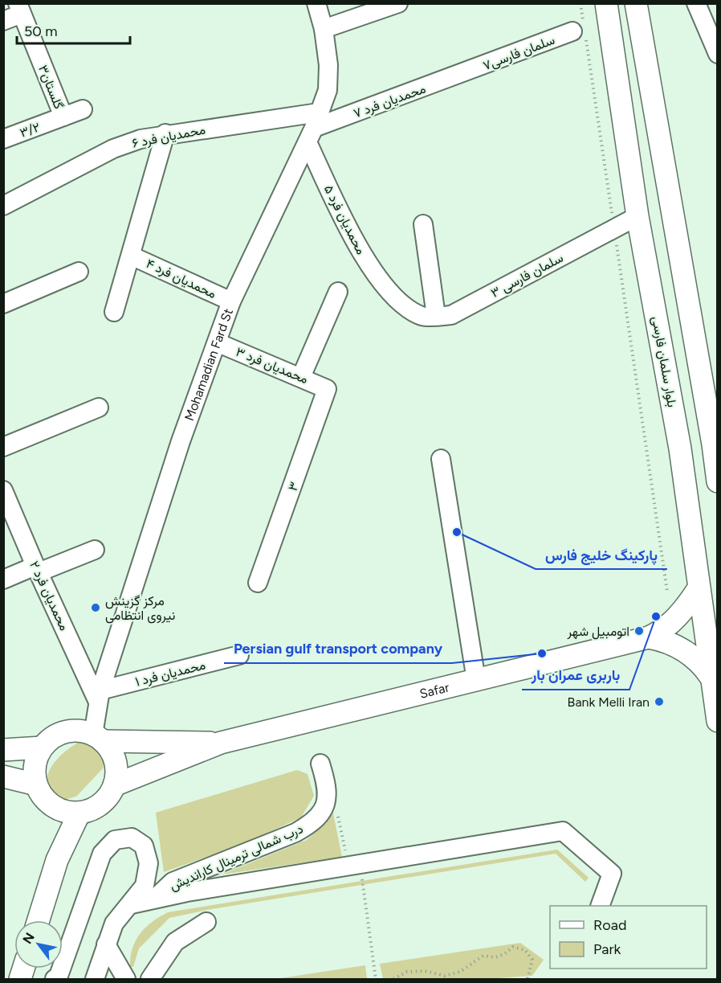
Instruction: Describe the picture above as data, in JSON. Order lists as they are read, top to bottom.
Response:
{
  "streets": {
    "main road": ["بلوار سلمان فارسی", "Safar"],
    "street": [
      "سلمان فارسی۷",
      "گلستان۳",
      "۷ محمدیان فرد",
      "۳/۲",
      "۶ محمدیان فرد",
      "۵ محمدیان فرد",
      "۳ سلمان فارسی",
      "۴ محمدیان فرد",
      "Mohamadian Fard St",
      "۳ محمدیان فرد",
      "۳",
      "۲ محمدیان فرد",
      "۱ محمدیان فرد",
      "درب شمالی ترمینال کاراندیش"
    ]
  },
  "crossings": [
    ["سلمان فارسی۷", "۷ محمدیان فرد"],
    ["گلستان۳", "۳/۲"],
    ["۷ محمدیان فرد", "۶ محمدیان فرد"],
    ["۷ محمدیان فرد", "۵ محمدیان فرد"],
    ["۷ محمدیان فرد", "Mohamadian Fard St"],
    ["۶ محمدیان فرد", "۵ محمدیان فرد"],
    ["۶ محمدیان فرد", "Mohamadian Fard St"],
    ["۵ محمدیان فرد", "۳ سلمان فارسی"],
    ["۵ محمدیان فرد", "Mohamadian Fard St"],
    ["۳ سلمان فارسی", "بلوار سلمان فارسی"],
    ["۴ محمدیان فرد", "Mohamadian Fard St"],
    ["بلوار سلمان فارسی", "Safar"],
    ["Mohamadian Fard St", "۳ محمدیان فرد"],
    ["Mohamadian Fard St", "۲ محمدیان فرد"],
    ["Mohamadian Fard St", "۱ محمدیان فرد"],
    ["Mohamadian Fard St", "Safar"],
    ["۳ محمدیان فرد", "۳"],
    ["۲ محمدیان فرد", "۱ محمدیان فرد"]
  ],
  "places": [
    "پارکینگ خلیج فارس",
    "مرکز گزینش نیروی انتظامی",
    "باربری عمران بار",
    "اتومبیل شهر",
    "Persian gulf transport company",
    "Bank Melli Iran"
  ],
  "legend": ["Road", "Park"],
  "scale_bar": "50 m",
  "north": "top left"
}
